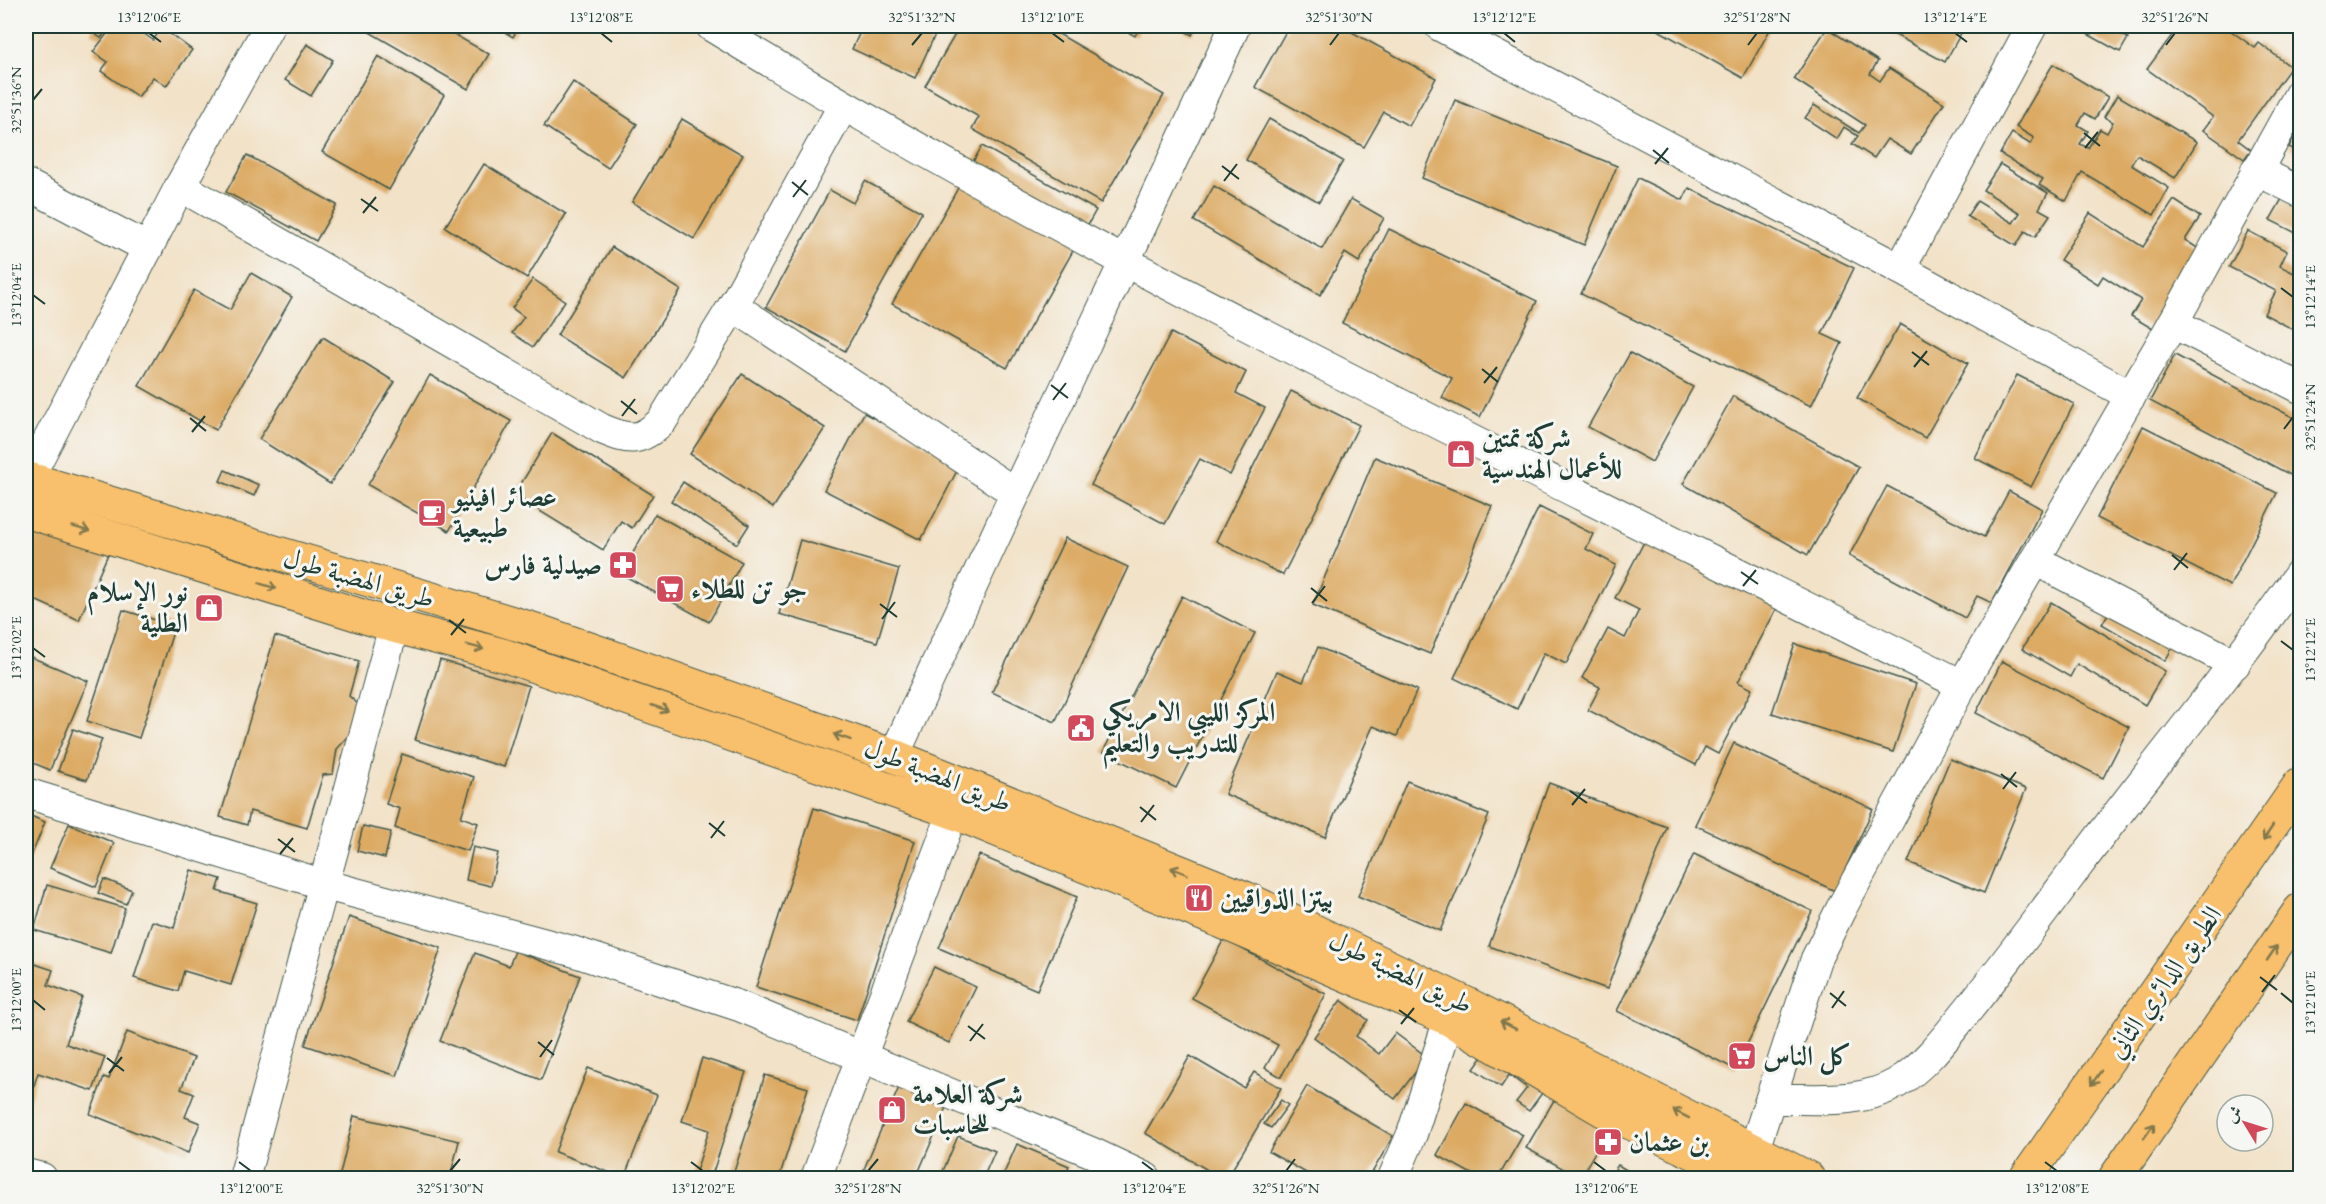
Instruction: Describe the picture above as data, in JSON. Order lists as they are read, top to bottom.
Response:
{
  "streets": {
    "highway": ["طريق الهضبة طول", "الطريق الدائري الثاني"]
  },
  "places": {
    "shop": ["شركة تمتين للأعمال الهندسية", "نور الإسلام الطلية", "شركة العلامة للحاسبات"],
    "cafe": ["عصائر افينيو طبيعية"],
    "pharmacy": ["صيدلية فارس", "بن عثمان"],
    "supermarket": ["جو تن للطلاء", "كل الناس"],
    "public building": ["المركز الليبي الامريكي للتدريب والتعليم"],
    "restaurant": ["بيتزا الذواقيين"]
  },
  "north": "top left",
  "coordinates": [
    "13°12'06\"E",
    "13°12'08\"E",
    "32°51'32\"N",
    "13°12'10\"E",
    "32°51'30\"N",
    "13°12'12\"E",
    "32°51'28\"N",
    "13°12'14\"E",
    "32°51'26\"N",
    "32°51'36\"N",
    "13°12'04\"E",
    "32°51'24\"N",
    "13°12'02\"E",
    "13°12'00\"E"
  ]
}
